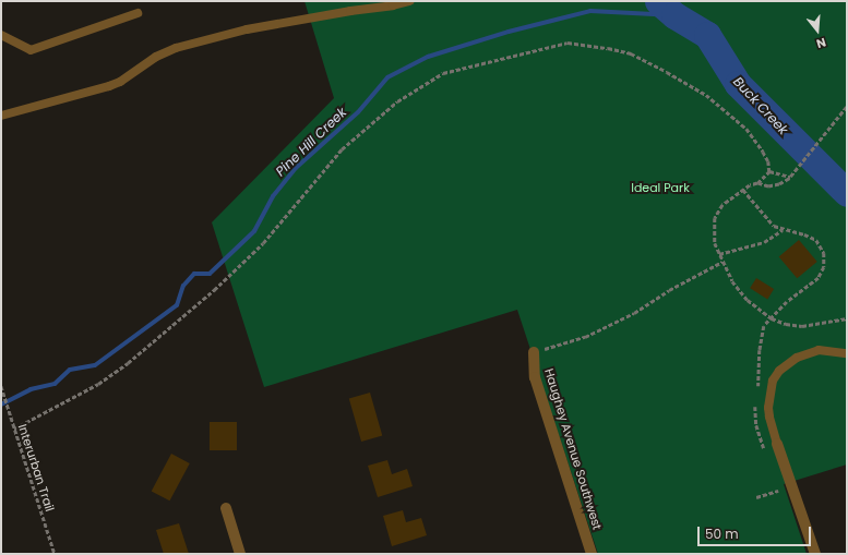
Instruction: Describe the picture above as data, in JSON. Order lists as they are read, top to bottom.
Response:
{
  "streets": {
    "street": ["Haughey Avenue Southwest"],
    "path": ["Interurban Trail"]
  },
  "water": ["Buck Creek", "Pine Hill Creek"],
  "parks": ["Ideal Park"],
  "scale_bar": "50 m",
  "north": "bottom"
}
